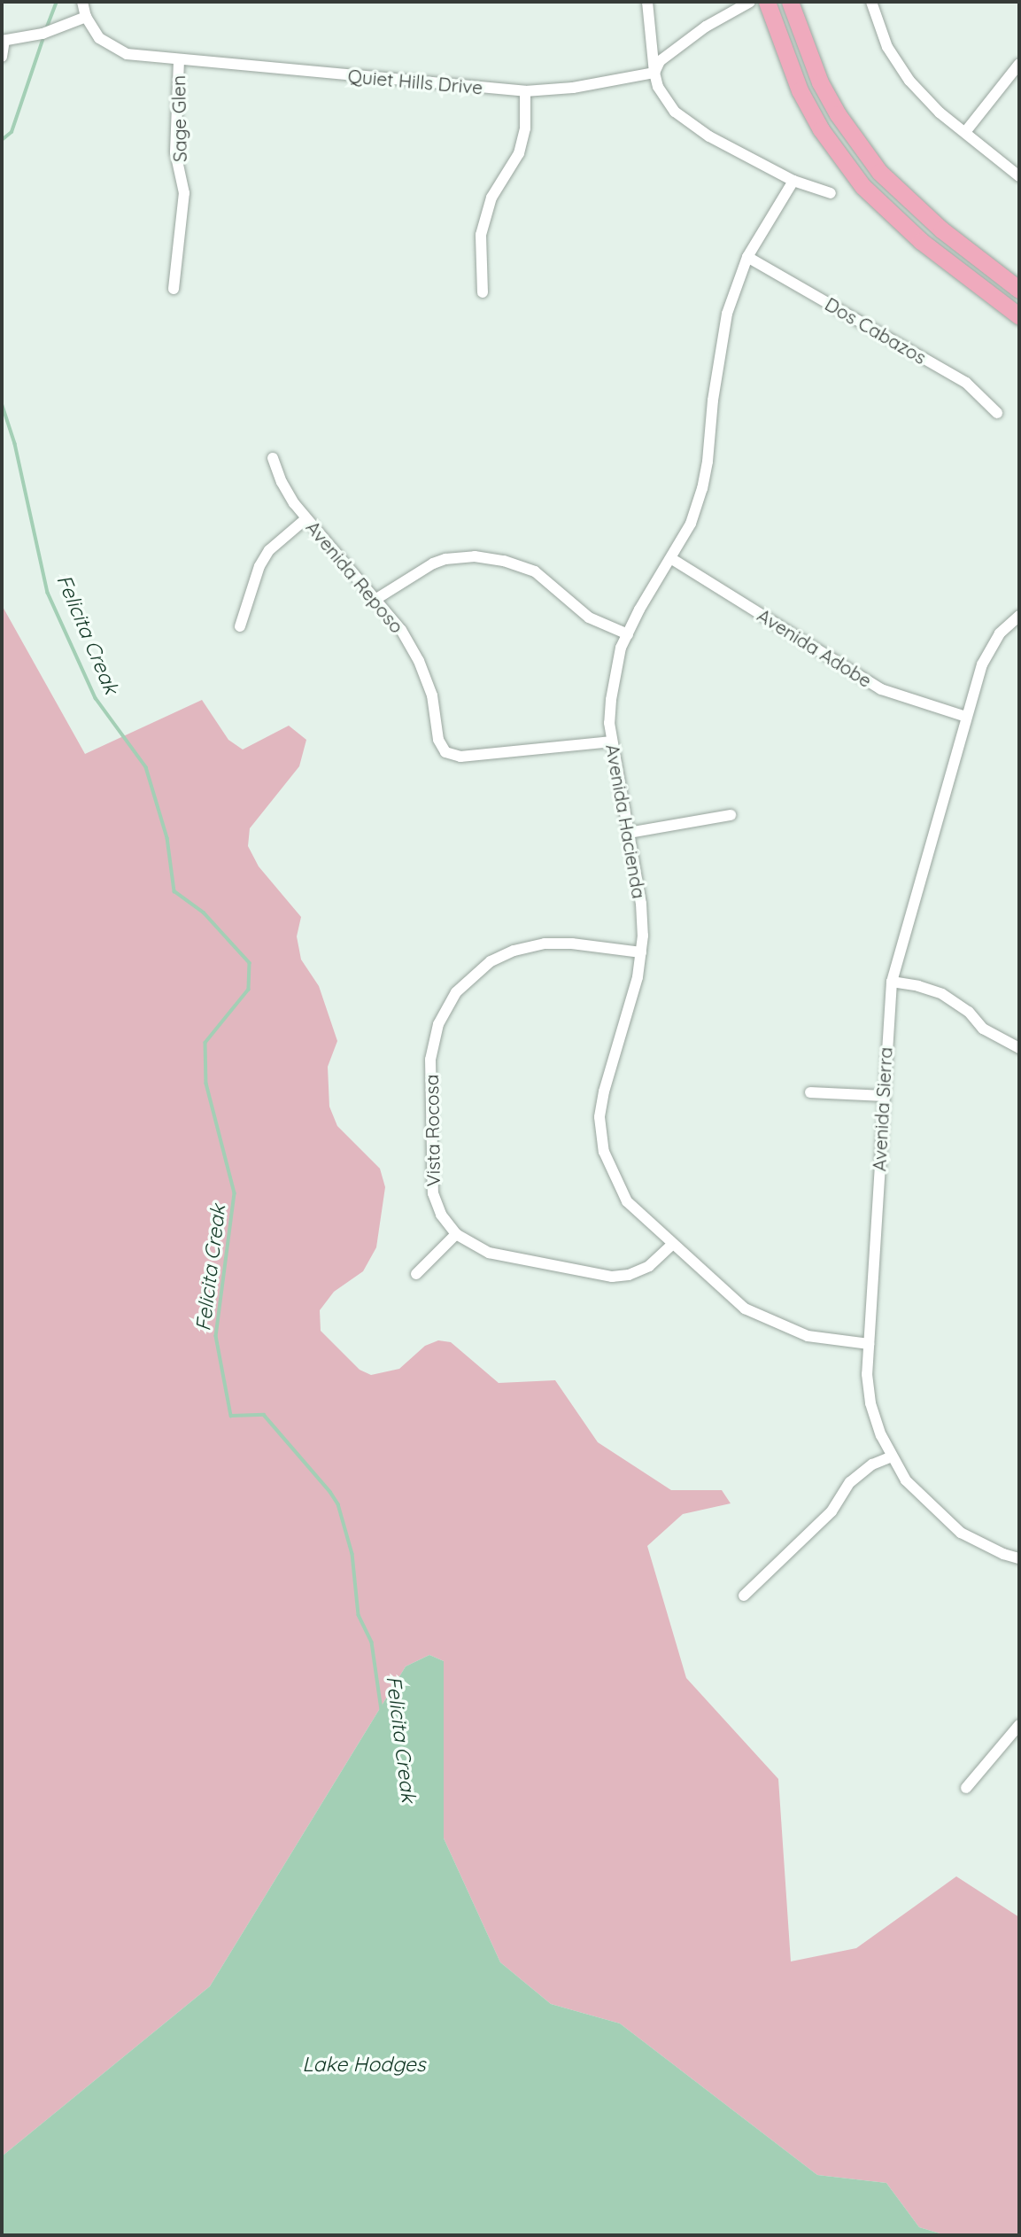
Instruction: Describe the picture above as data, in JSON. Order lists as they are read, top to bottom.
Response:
{
  "streets": {
    "street": [
      "Quiet Hills Drive",
      "Sage Glen",
      "Dos Cabazos",
      "Avenida Reposo",
      "Avenida Adobe",
      "Avenida Hacienda",
      "Avenida Sierra",
      "Vista Rocosa"
    ]
  },
  "crossings": [
    ["Quiet Hills Drive", "Sage Glen"],
    ["Dos Cabazos", "Avenida Hacienda"],
    ["Avenida Reposo", "Avenida Hacienda"],
    ["Avenida Adobe", "Avenida Hacienda"],
    ["Avenida Adobe", "Avenida Sierra"],
    ["Avenida Hacienda", "Avenida Sierra"],
    ["Avenida Hacienda", "Vista Rocosa"]
  ],
  "water": ["Felicita Creak", "Lake Hodges"]
}
